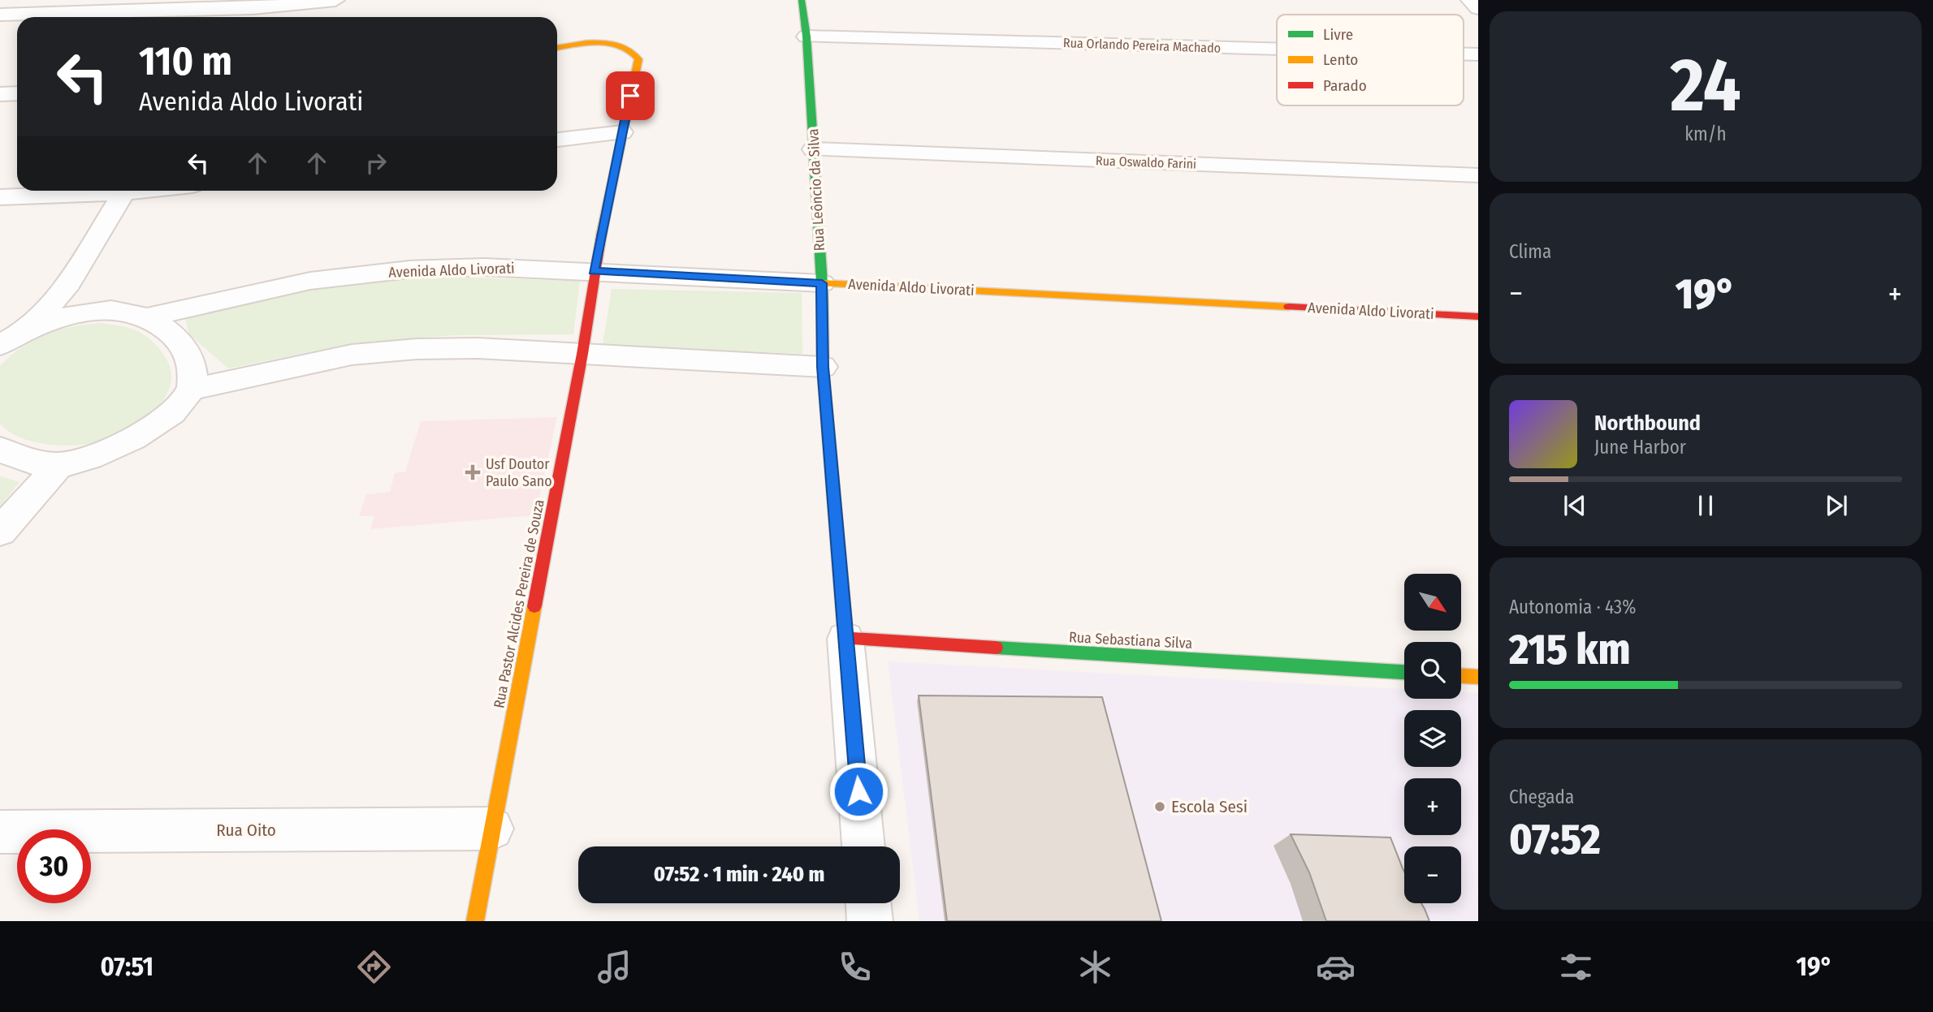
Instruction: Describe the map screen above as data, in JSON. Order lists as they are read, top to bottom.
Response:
{
  "streets": {
    "street": [
      "Rua Orlando Pereira Machado",
      "Rua Oswaldo Farini",
      "Rua Leôncio da Silva",
      "Avenida Aldo Livorati",
      "Rua Pastor Alcides Pereira de Souza",
      "Rua Sebastiana Silva",
      "Rua Oito"
    ]
  },
  "crossings": [
    ["Rua Orlando Pereira Machado", "Rua Leôncio da Silva"],
    ["Rua Oswaldo Farini", "Rua Leôncio da Silva"],
    ["Rua Leôncio da Silva", "Avenida Aldo Livorati"],
    ["Rua Leôncio da Silva", "Rua Sebastiana Silva"],
    ["Avenida Aldo Livorati", "Rua Pastor Alcides Pereira de Souza"],
    ["Rua Pastor Alcides Pereira de Souza", "Rua Oito"]
  ],
  "places": {
    "health": ["Usf Doutor Paulo Sano"],
    "other": ["Escola Sesi"]
  },
  "legend": ["Livre", "Lento", "Parado"],
  "north": "bottom right",
  "page": {
    "tile": [
      ["24", "km/h"],
      "Clima",
      ["Autonomia · 43%", "215 km"],
      ["Chegada", "07:52"]
    ],
    "turn": ["110 m", "Avenida Aldo Livorati"],
    "heat": ["−", "19°", "+"],
    "song": ["Northbound", "June Harbor"],
    "map_buttons": ["+", "−"],
    "limit": "30",
    "trip": "07:52 · 1 min · 240 m",
    "tabs": ["07:51", "19°"]
  }
}
